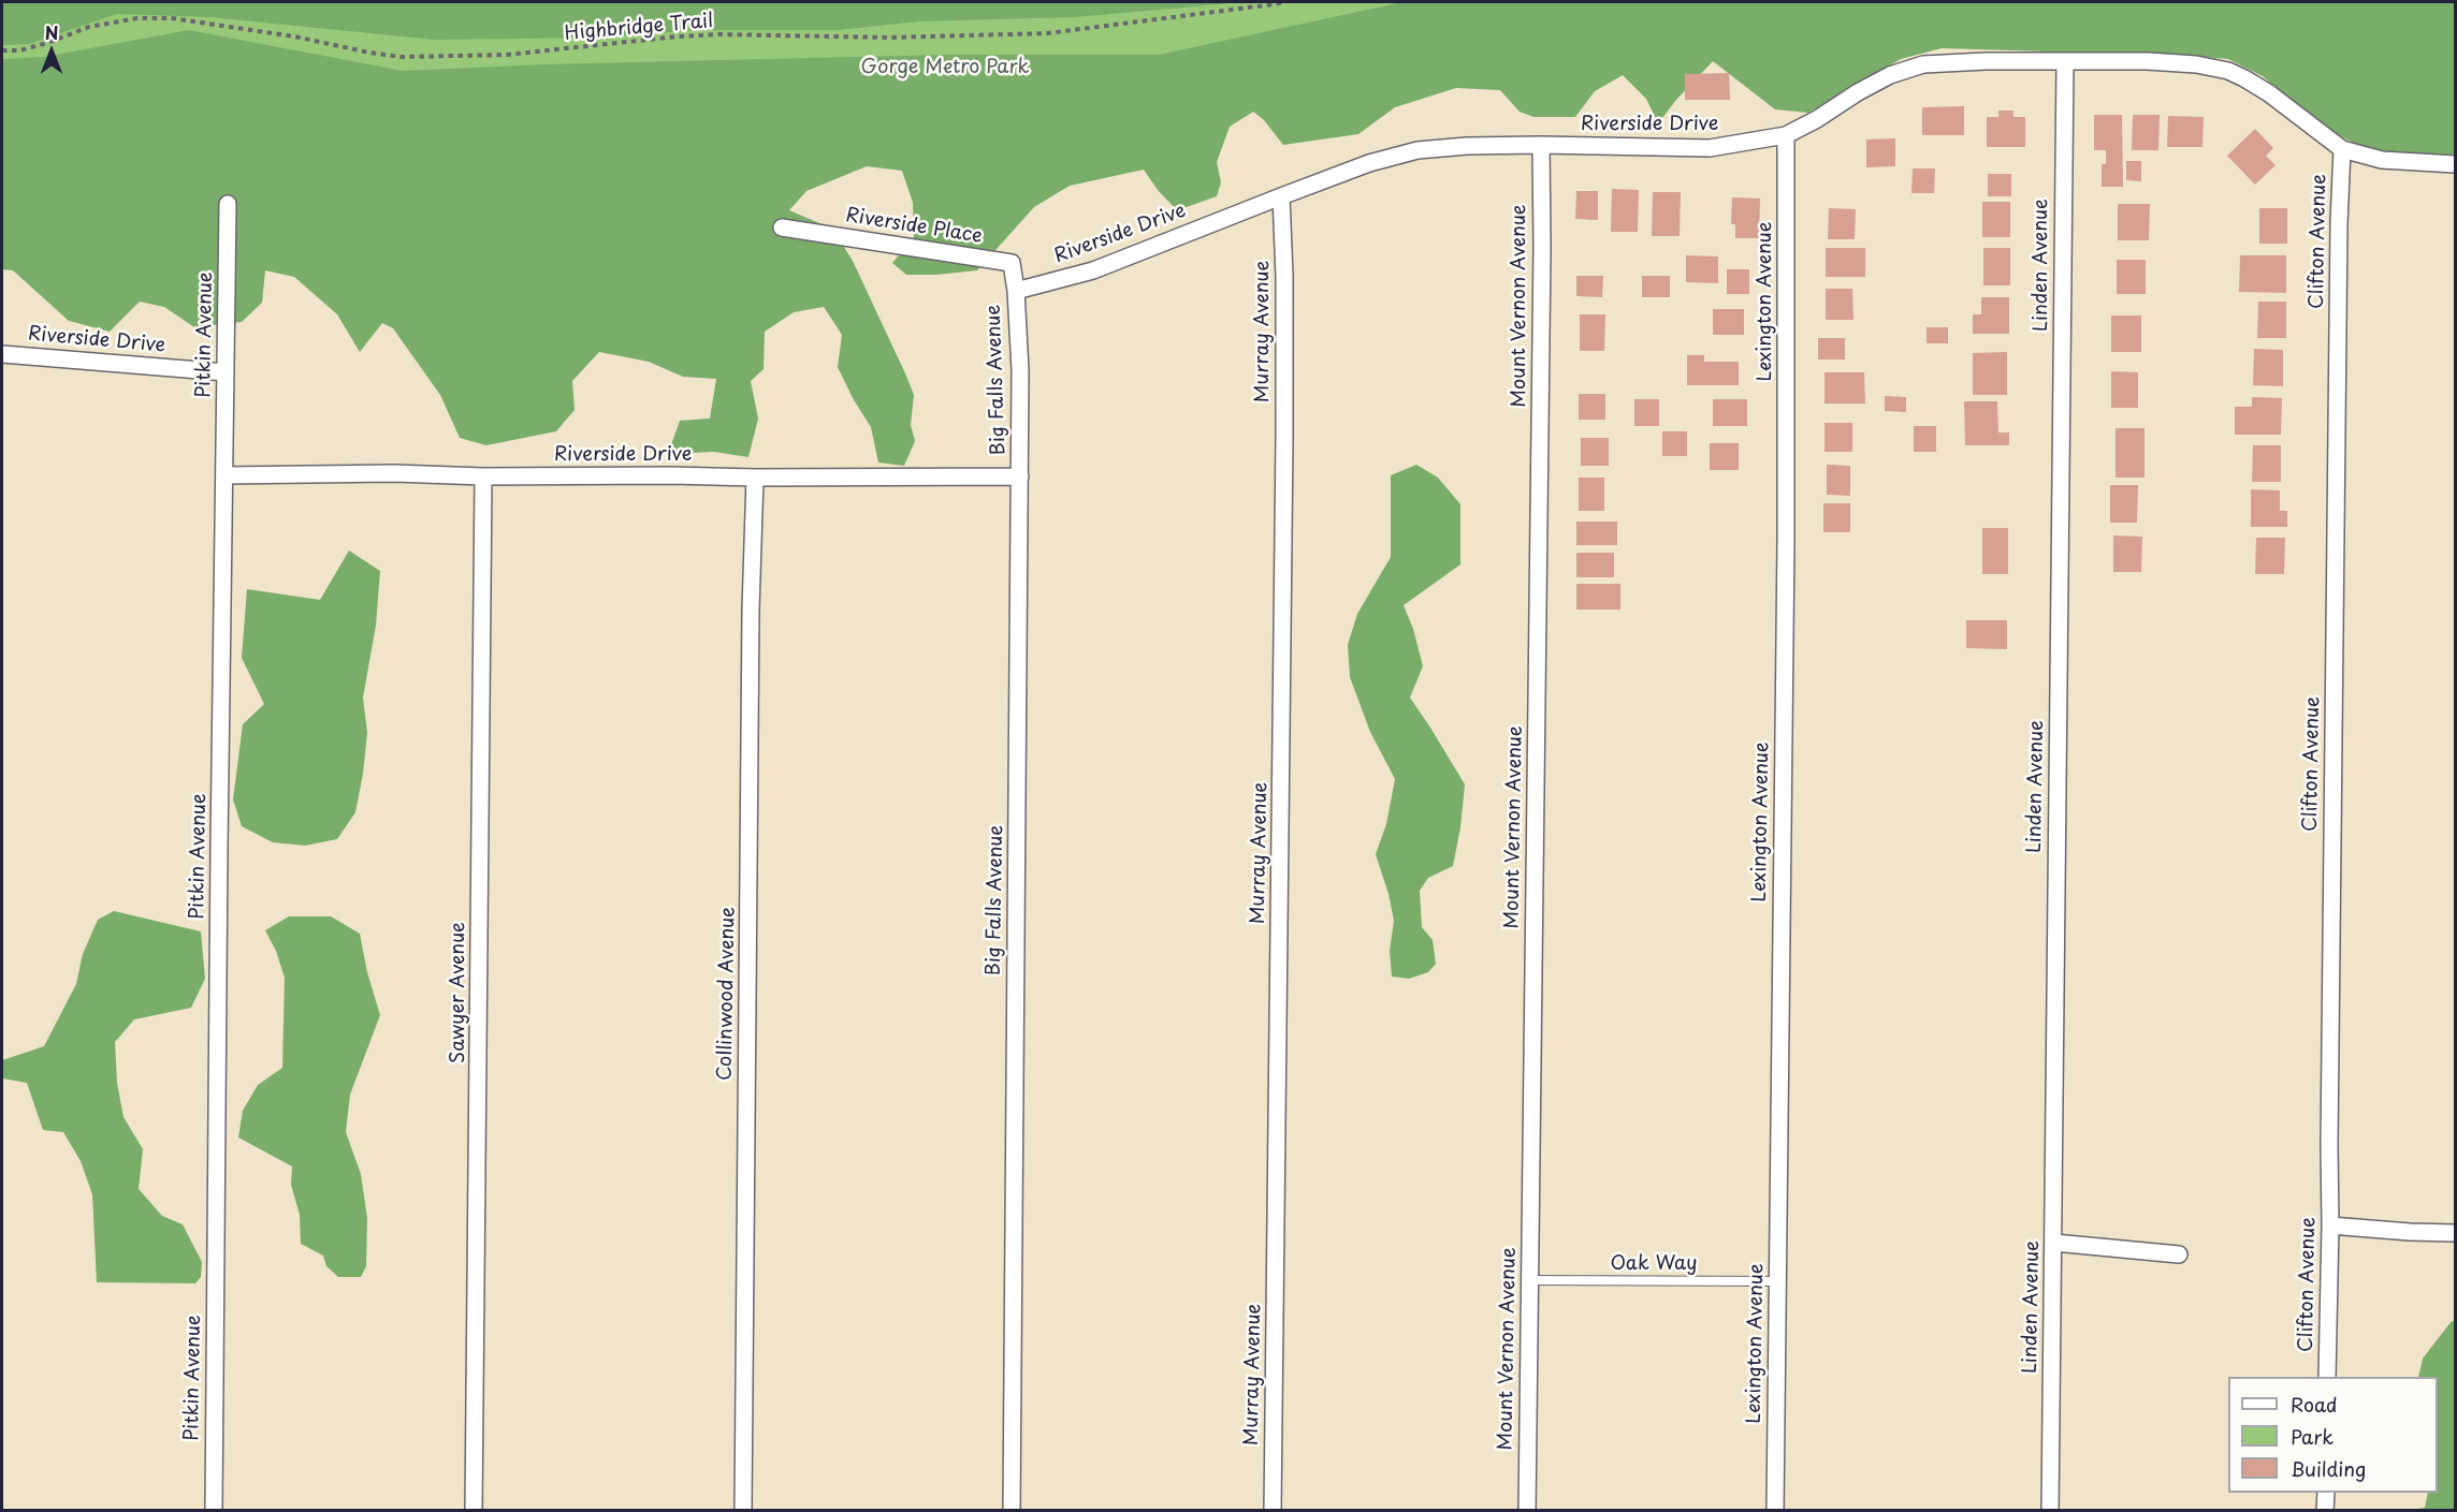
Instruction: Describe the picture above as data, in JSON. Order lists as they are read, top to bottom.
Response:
{
  "streets": {
    "street": [
      "Riverside Drive",
      "Riverside Place",
      "Clifton Avenue",
      "Linden Avenue",
      "Lexington Avenue",
      "Mount Vernon Avenue",
      "Murray Avenue",
      "Pitkin Avenue",
      "Big Falls Avenue",
      "Sawyer Avenue",
      "Collinwood Avenue"
    ],
    "lane": ["Oak Way"],
    "path": ["Highbridge Trail"]
  },
  "crossings": [
    ["Riverside Drive", "Riverside Place"],
    ["Riverside Drive", "Clifton Avenue"],
    ["Riverside Drive", "Linden Avenue"],
    ["Riverside Drive", "Lexington Avenue"],
    ["Riverside Drive", "Mount Vernon Avenue"],
    ["Riverside Drive", "Murray Avenue"],
    ["Riverside Drive", "Pitkin Avenue"],
    ["Riverside Drive", "Big Falls Avenue"],
    ["Riverside Drive", "Sawyer Avenue"],
    ["Riverside Drive", "Collinwood Avenue"],
    ["Riverside Place", "Big Falls Avenue"],
    ["Lexington Avenue", "Oak Way"],
    ["Mount Vernon Avenue", "Oak Way"]
  ],
  "parks": ["Gorge Metro Park"],
  "legend": ["Road", "Park", "Building"],
  "north": "top"
}
